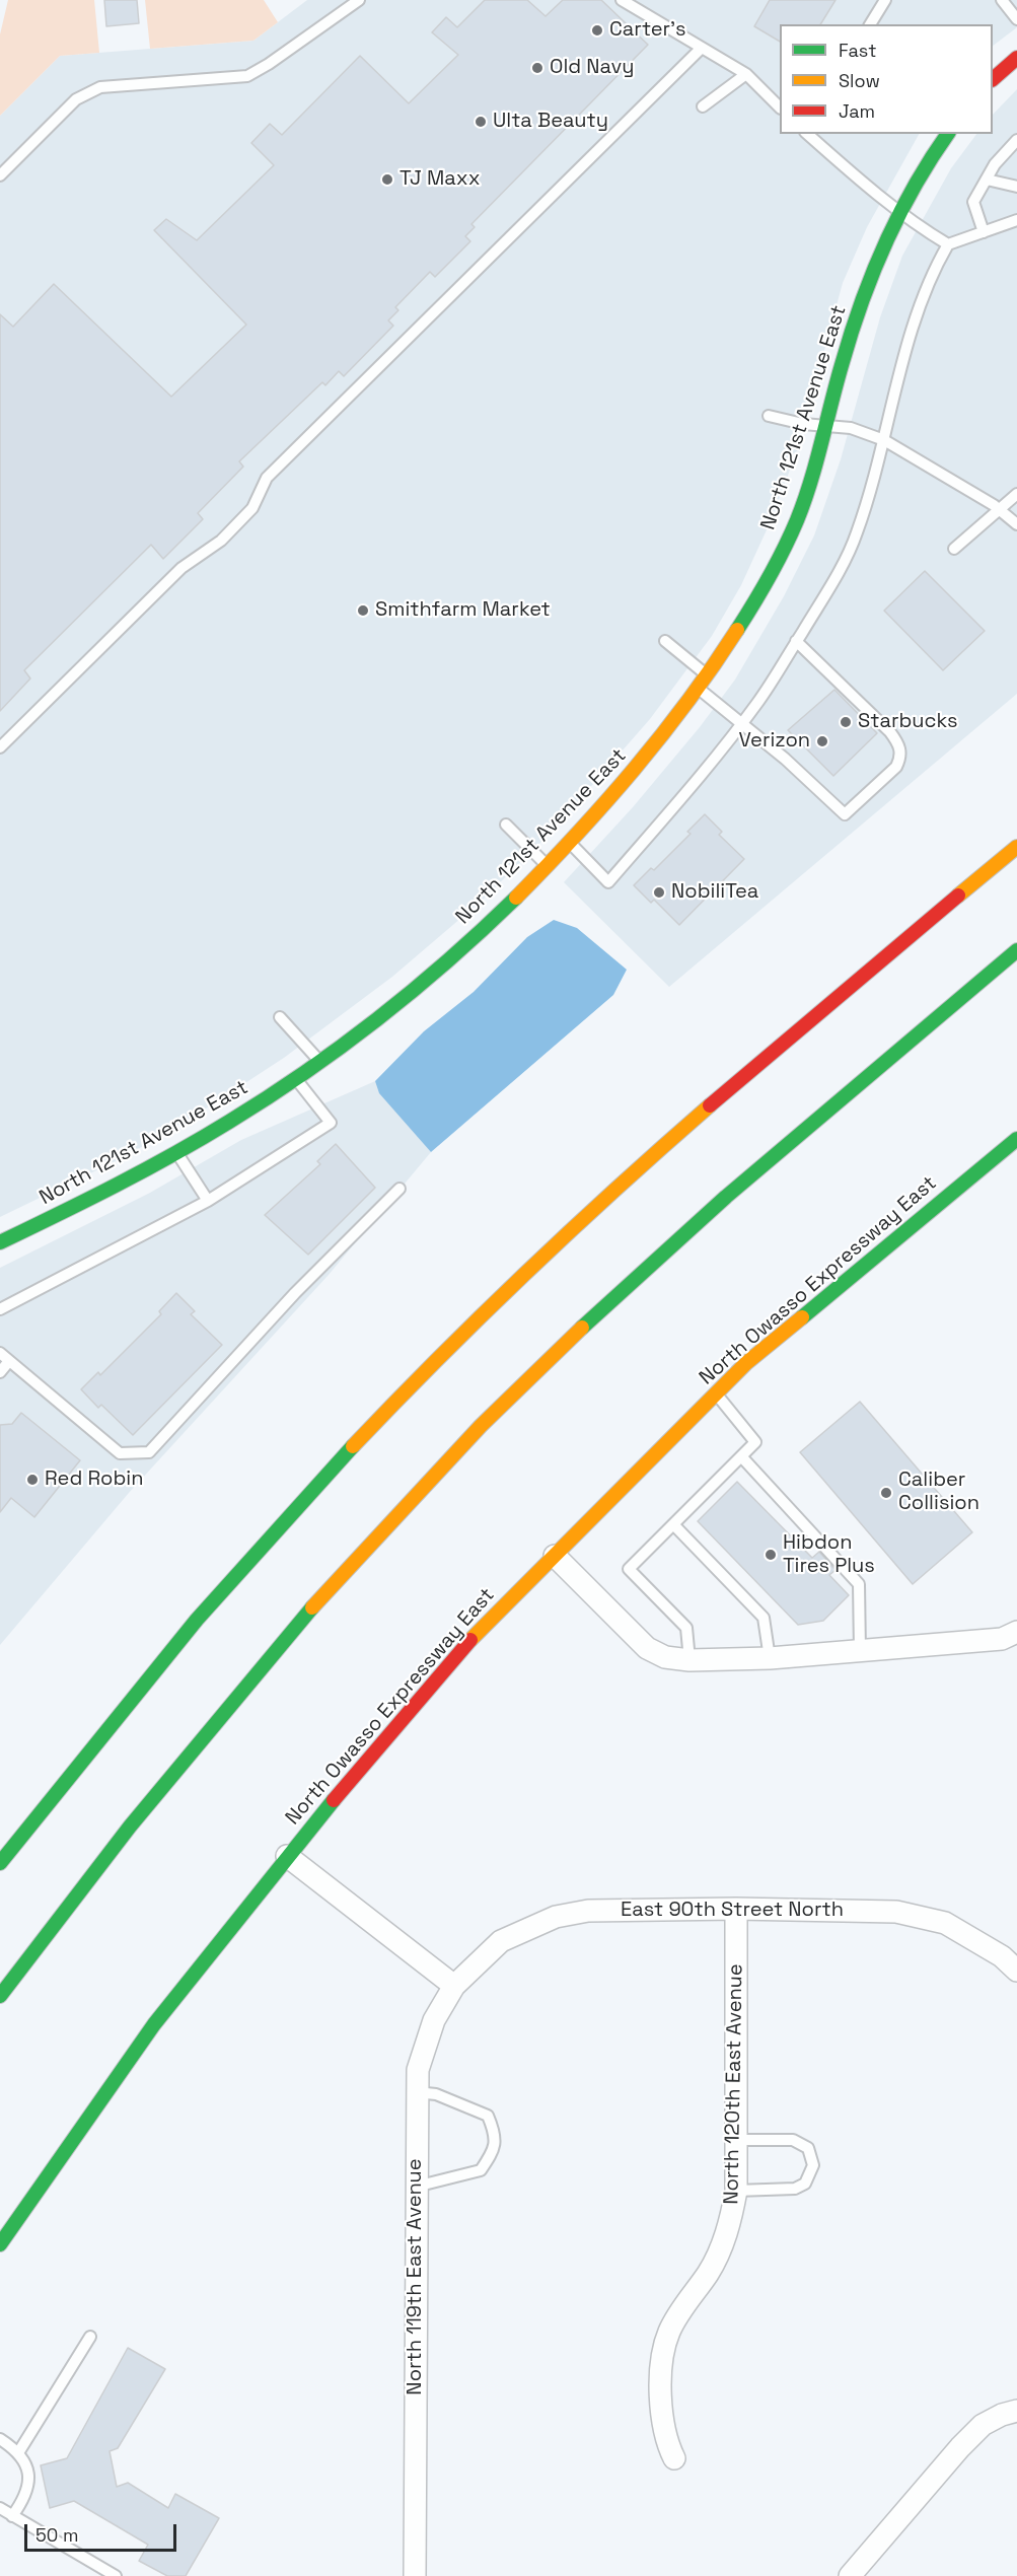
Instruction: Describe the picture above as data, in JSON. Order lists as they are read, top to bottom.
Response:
{
  "streets": {
    "main road": ["North 121st Avenue East", "North Owasso Expressway East"],
    "street": ["East 90th Street North", "North 120th East Avenue", "North 119th East Avenue"]
  },
  "crossings": [
    ["East 90th Street North", "North 120th East Avenue"],
    ["East 90th Street North", "North 119th East Avenue"]
  ],
  "places": [
    "Carter's",
    "Old Navy",
    "Ulta Beauty",
    "TJ Maxx",
    "Smithfarm Market",
    "Starbucks",
    "Verizon",
    "NobiliTea",
    "Red Robin",
    "Caliber Collision",
    "Hibdon Tires Plus"
  ],
  "legend": ["Fast", "Slow", "Jam"],
  "scale_bar": "50 m"
}
